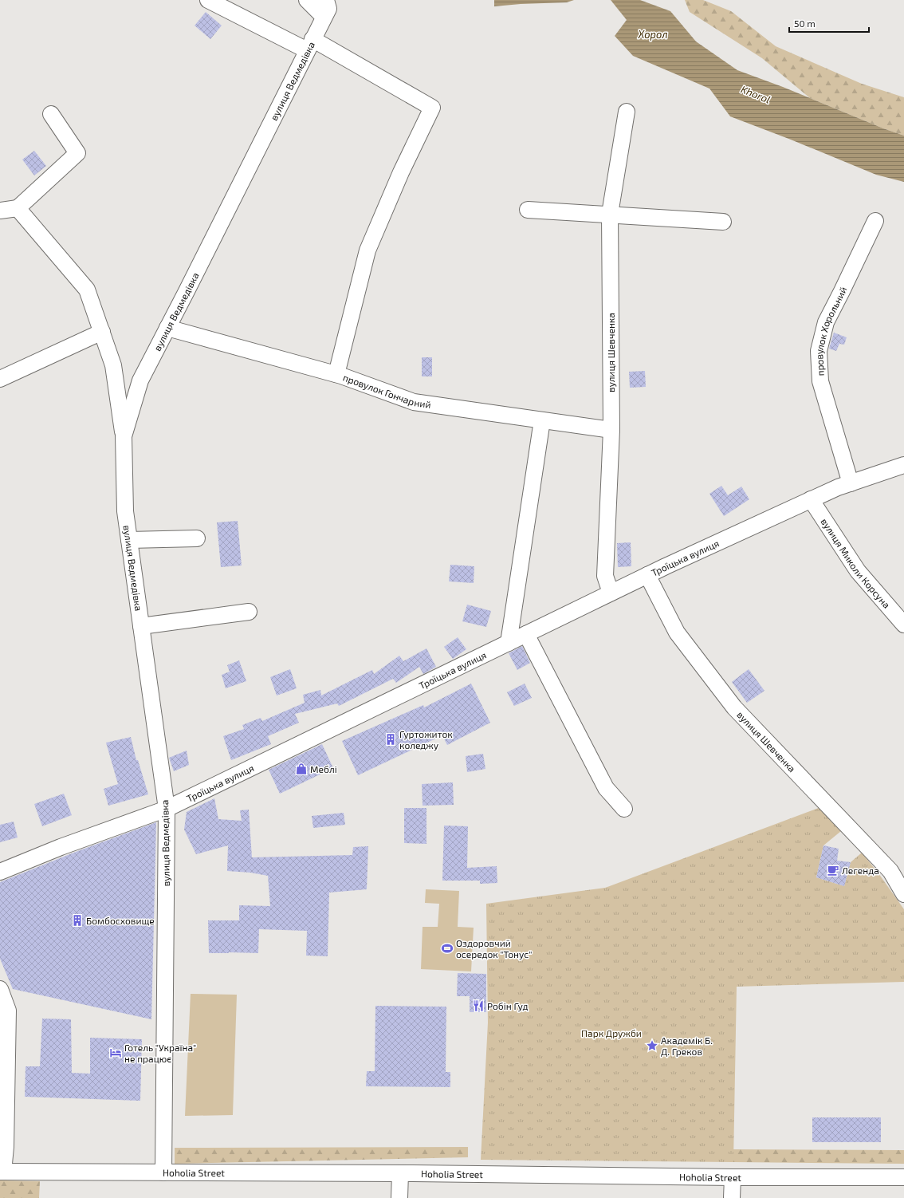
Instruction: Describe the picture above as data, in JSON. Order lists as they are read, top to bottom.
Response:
{
  "streets": {
    "street": [
      "вулиця Ведмедівка",
      "провулок Хорольний",
      "вулиця Шевченка",
      "провулок Гончарний",
      "Троїцька вулиця",
      "вулиця Миколи Корсуна",
      "Hoholia Street"
    ]
  },
  "crossings": [
    ["вулиця Ведмедівка", "провулок Гончарний"],
    ["вулиця Ведмедівка", "Троїцька вулиця"],
    ["вулиця Ведмедівка", "Hoholia Street"],
    ["провулок Хорольний", "Троїцька вулиця"],
    ["вулиця Шевченка", "провулок Гончарний"],
    ["вулиця Шевченка", "Троїцька вулиця"],
    ["Троїцька вулиця", "вулиця Миколи Корсуна"]
  ],
  "water": ["Хорол", "Khorol"],
  "parks": ["Парк Дружби"],
  "places": {
    "building": ["Гуртожиток коледжу", "Бомбосховище"],
    "shop": ["Меблі"],
    "cafe": ["Легенда"],
    "sports": ["Оздоровчий осередок \"Тонус\""],
    "restaurant": ["Робін Гуд"],
    "place": ["Академік Б. Д. Греков"],
    "hotel": ["Готель \"Україна\" не працює"]
  },
  "scale_bar": "50 m"
}
